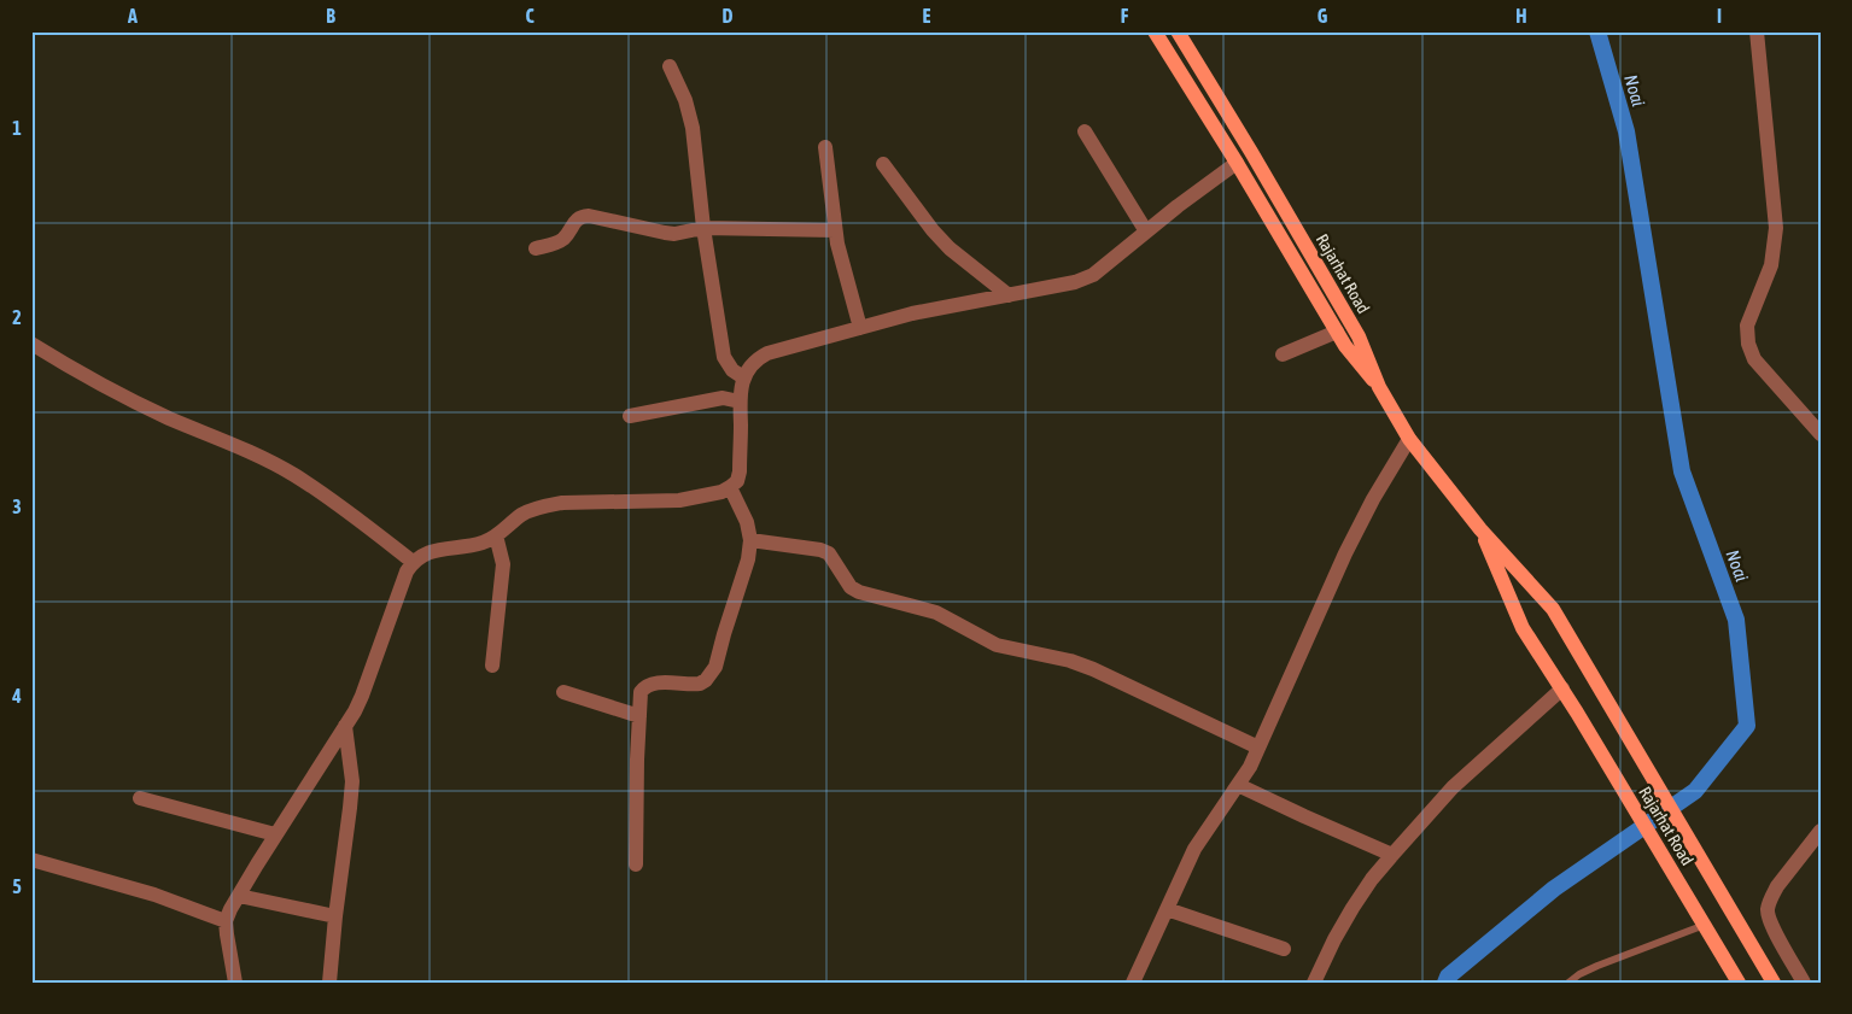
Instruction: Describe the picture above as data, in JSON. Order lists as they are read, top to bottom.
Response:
{
  "streets": {
    "main road": ["Rajarhat Road"]
  },
  "water": ["Noai"],
  "grid": {
    "columns": [
      "A",
      "B",
      "C",
      "D",
      "E",
      "F",
      "G",
      "H",
      "I"
    ],
    "rows": [
      "1",
      "2",
      "3",
      "4",
      "5"
    ]
  }
}
